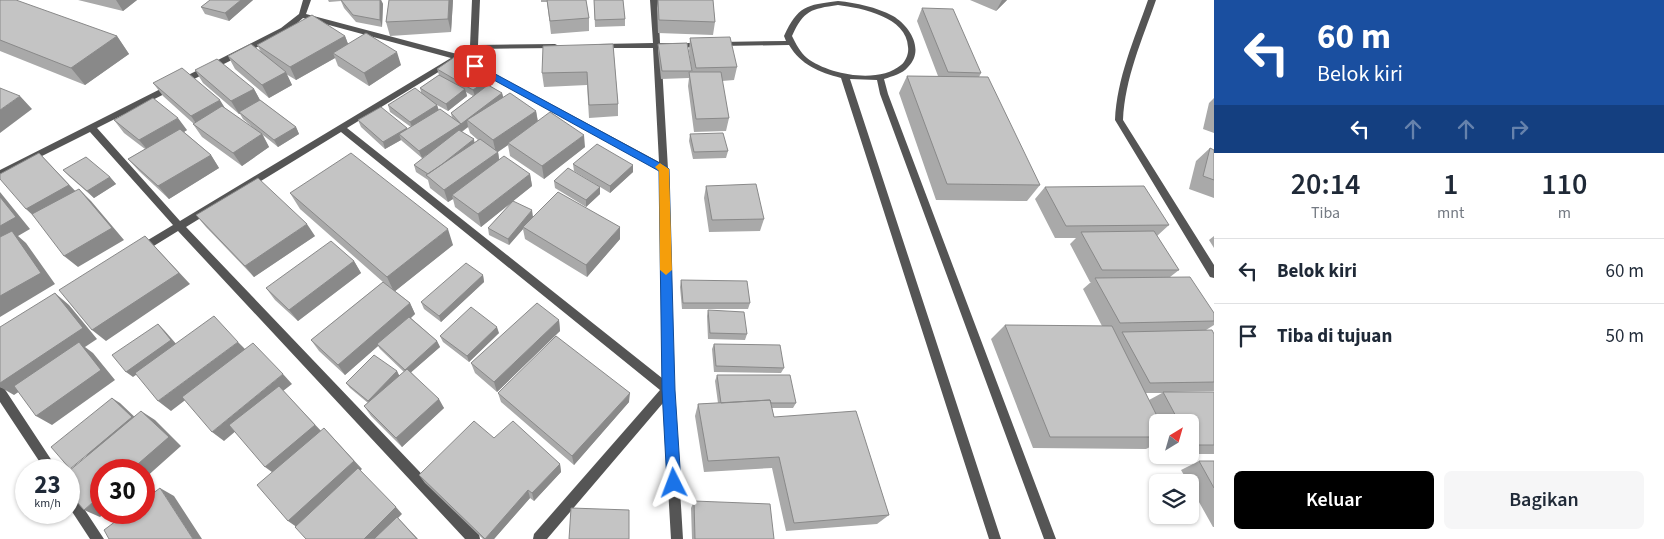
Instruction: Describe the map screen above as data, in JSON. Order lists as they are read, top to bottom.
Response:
{
  "north": "top right",
  "page": {
    "turn": ["60 m", "Belok kiri"],
    "eta": [
      "20:14",
      "Tiba",
      "1",
      "mnt",
      "110",
      "m"
    ],
    "list": [
      {
        "name": "Belok kiri",
        "value": "60 m"
      },
      {
        "name": "Tiba di tujuan",
        "value": "50 m"
      }
    ],
    "speed": "23 km/h",
    "limit": "30",
    "buttons": ["Keluar", "Bagikan"]
  }
}
